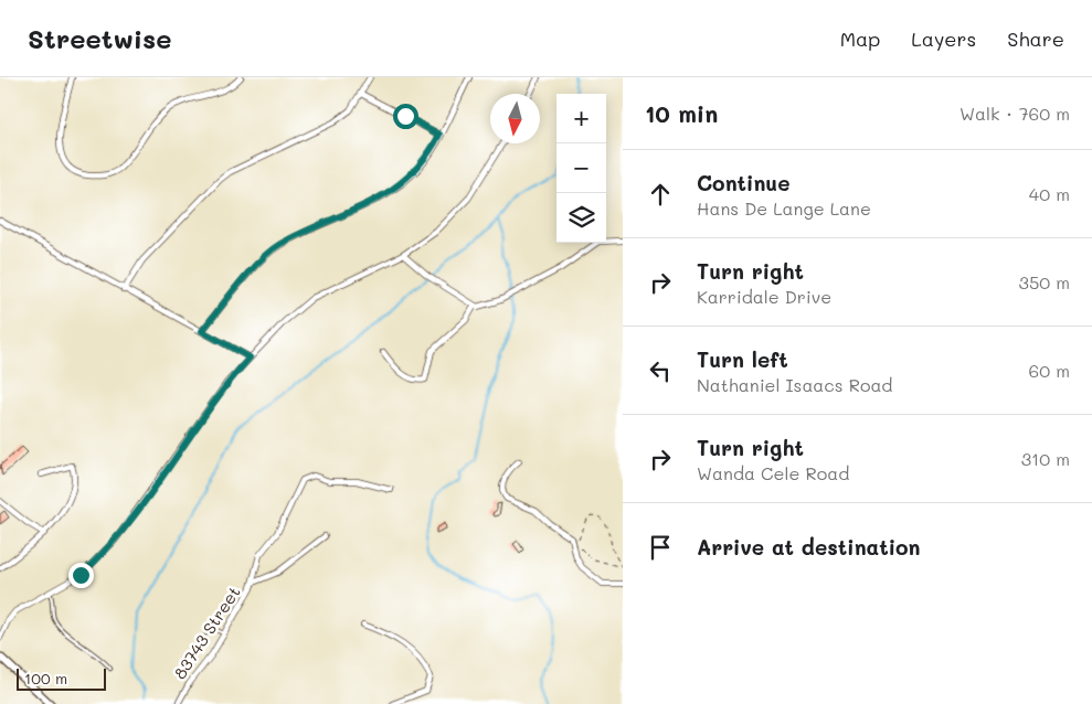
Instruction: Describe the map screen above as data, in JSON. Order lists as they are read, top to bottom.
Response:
{
  "streets": {
    "street": ["83743 Street"]
  },
  "scale_bar": "100 m",
  "north": "bottom",
  "page": {
    "header": "Streetwise",
    "nav": ["Map", "Layers", "Share"],
    "heading": ["10 min", "Walk · 760 m"],
    "map_buttons": ["+", "−"],
    "list": [
      ["Continue", "Hans De Lange Lane", "40 m"],
      ["Turn right", "Karridale Drive", "350 m"],
      ["Turn left", "Nathaniel Isaacs Road", "60 m"],
      ["Turn right", "Wanda Cele Road", "310 m"],
      "Arrive at destination"
    ],
    "scale": "100 m"
  }
}
